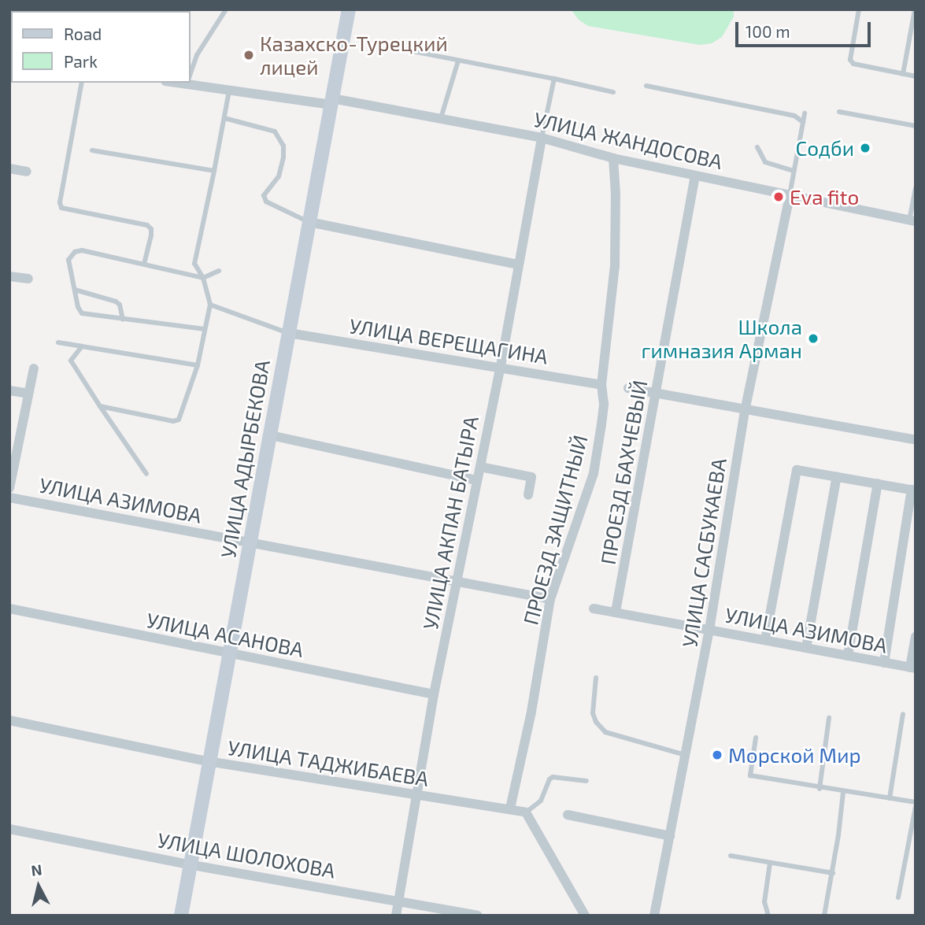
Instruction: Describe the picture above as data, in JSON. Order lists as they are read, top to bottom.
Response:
{
  "streets": {
    "main road": ["УЛИЦА АДЫРБЕКОВА"],
    "street": [
      "УЛИЦА ЖАНДОСОВА",
      "УЛИЦА ВЕРЕЩАГИНА",
      "ПРОЕЗД БАХЧЕВЫЙ",
      "УЛИЦА АЗИМОВА",
      "УЛИЦА АКПАН БАТЫРА",
      "ПРОЕЗД ЗАЩИТНЫЙ",
      "УЛИЦА САСБУКАЕВА",
      "УЛИЦА АСАНОВА",
      "УЛИЦА ТАДЖИБАЕВА",
      "УЛИЦА ШОЛОХОВА"
    ]
  },
  "crossings": [
    ["УЛИЦА ЖАНДОСОВА", "УЛИЦА АДЫРБЕКОВА"],
    ["УЛИЦА ЖАНДОСОВА", "ПРОЕЗД БАХЧЕВЫЙ"],
    ["УЛИЦА ЖАНДОСОВА", "УЛИЦА АКПАН БАТЫРА"],
    ["УЛИЦА ЖАНДОСОВА", "ПРОЕЗД ЗАЩИТНЫЙ"],
    ["УЛИЦА ЖАНДОСОВА", "УЛИЦА САСБУКАЕВА"],
    ["УЛИЦА ВЕРЕЩАГИНА", "УЛИЦА АДЫРБЕКОВА"],
    ["УЛИЦА ВЕРЕЩАГИНА", "УЛИЦА АКПАН БАТЫРА"],
    ["УЛИЦА ВЕРЕЩАГИНА", "ПРОЕЗД ЗАЩИТНЫЙ"],
    ["УЛИЦА АДЫРБЕКОВА", "УЛИЦА АЗИМОВА"],
    ["УЛИЦА АДЫРБЕКОВА", "УЛИЦА АСАНОВА"],
    ["УЛИЦА АДЫРБЕКОВА", "УЛИЦА ТАДЖИБАЕВА"],
    ["УЛИЦА АДЫРБЕКОВА", "УЛИЦА ШОЛОХОВА"],
    ["ПРОЕЗД БАХЧЕВЫЙ", "УЛИЦА АЗИМОВА"],
    ["УЛИЦА АЗИМОВА", "УЛИЦА АКПАН БАТЫРА"],
    ["УЛИЦА АЗИМОВА", "ПРОЕЗД ЗАЩИТНЫЙ"],
    ["УЛИЦА АЗИМОВА", "УЛИЦА САСБУКАЕВА"],
    ["УЛИЦА АКПАН БАТЫРА", "ПРОЕЗД ЗАЩИТНЫЙ"],
    ["УЛИЦА АКПАН БАТЫРА", "УЛИЦА АСАНОВА"],
    ["УЛИЦА АКПАН БАТЫРА", "УЛИЦА ТАДЖИБАЕВА"],
    ["УЛИЦА АКПАН БАТЫРА", "УЛИЦА ШОЛОХОВА"],
    ["ПРОЕЗД ЗАЩИТНЫЙ", "УЛИЦА ТАДЖИБАЕВА"]
  ],
  "places": [
    "Казахско-Турецкий лицей",
    "Содби",
    "Eva fito",
    "Школа гимназия Арман",
    "Морской Мир"
  ],
  "legend": ["Road", "Park"],
  "scale_bar": "100 m",
  "north": "top"
}
